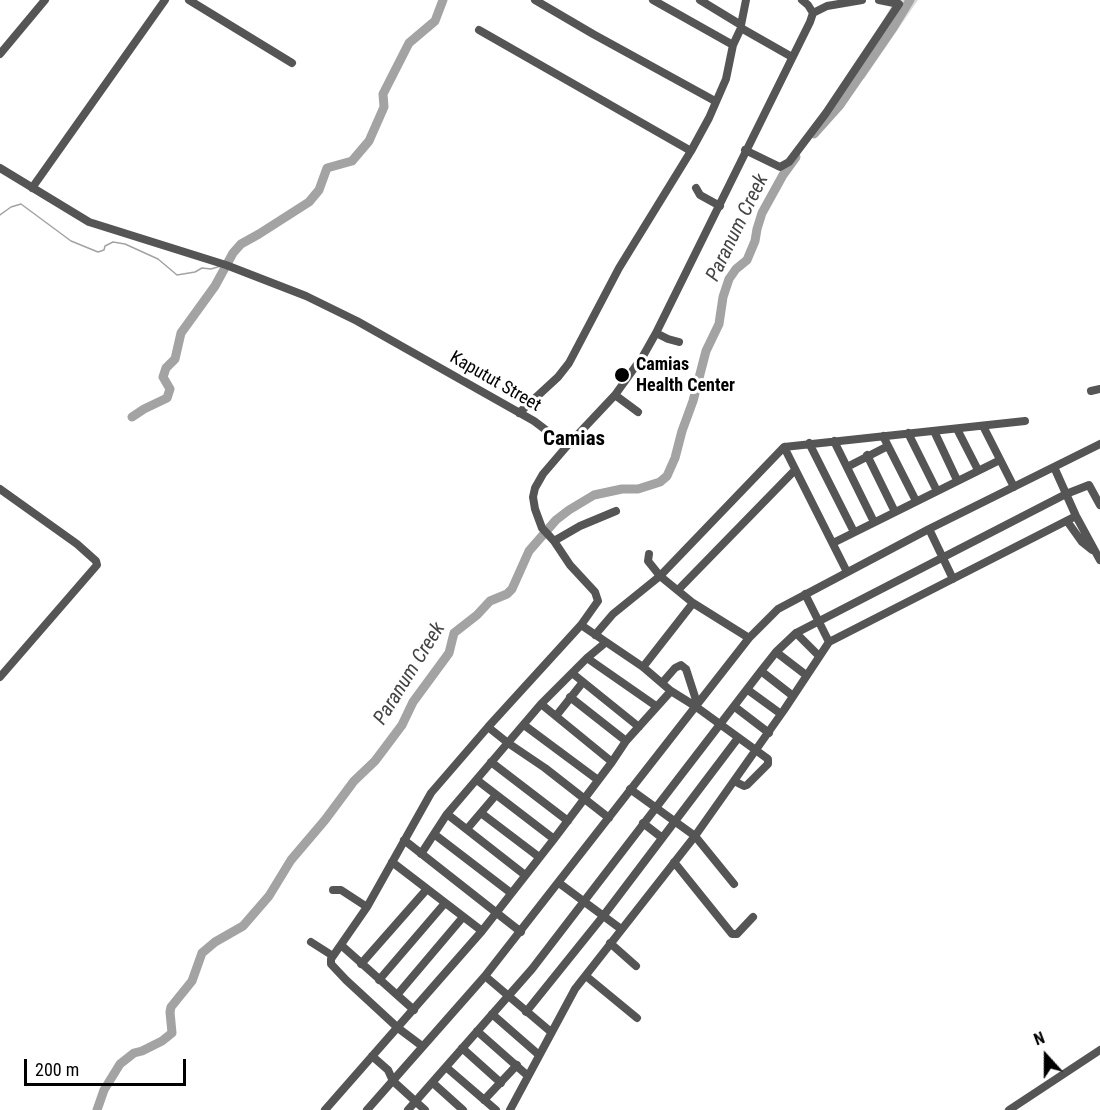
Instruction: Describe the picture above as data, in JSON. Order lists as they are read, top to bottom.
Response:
{
  "streets": {
    "street": ["Kaputut Street"]
  },
  "districts": ["Camias"],
  "water": ["Paranum Creek"],
  "places": ["Camias Health Center"],
  "scale_bar": "200 m",
  "north": "top"
}
